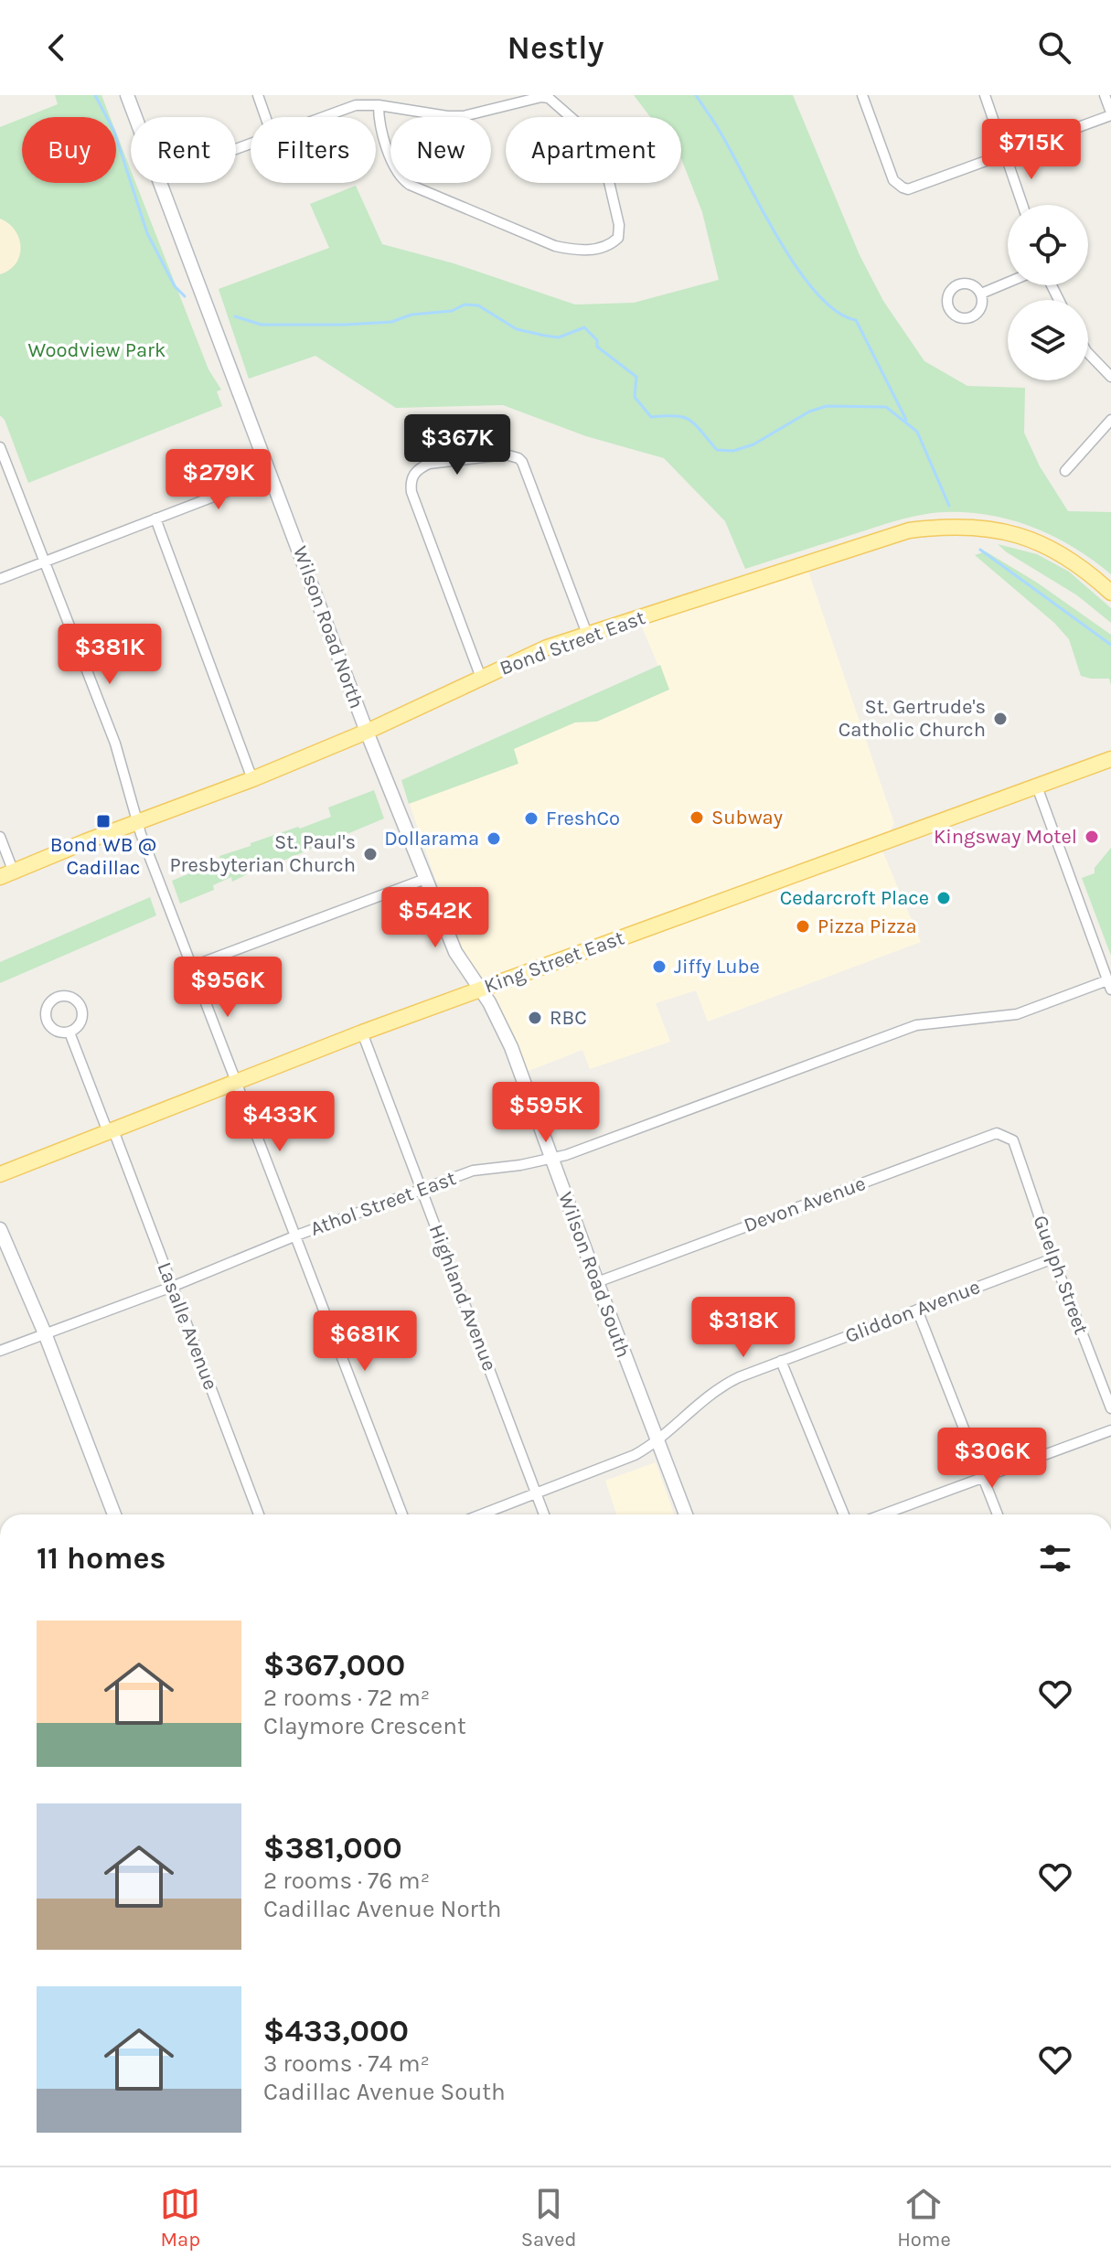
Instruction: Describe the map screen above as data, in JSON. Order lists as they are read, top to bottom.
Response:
{
  "streets": {
    "main road": [
      "Wilson Road North",
      "Bond Street East",
      "King Street East",
      "Wilson Road South"
    ],
    "street": [
      "Athol Street East",
      "Devon Avenue",
      "Guelph Street",
      "Highland Avenue",
      "Gliddon Avenue",
      "Lasalle Avenue"
    ]
  },
  "crossings": [
    ["Wilson Road North", "Bond Street East"],
    ["Wilson Road North", "King Street East"],
    ["Wilson Road North", "Wilson Road South"],
    ["King Street East", "Wilson Road South"],
    ["King Street East", "Highland Avenue"],
    ["King Street East", "Lasalle Avenue"],
    ["Athol Street East", "Wilson Road South"],
    ["Athol Street East", "Highland Avenue"],
    ["Athol Street East", "Lasalle Avenue"],
    ["Devon Avenue", "Wilson Road South"],
    ["Devon Avenue", "Guelph Street"],
    ["Wilson Road South", "Gliddon Avenue"],
    ["Guelph Street", "Gliddon Avenue"],
    ["Highland Avenue", "Gliddon Avenue"]
  ],
  "parks": ["Woodview Park"],
  "places": {
    "other": [
      "St. Gertrude's Catholic Church",
      "Subway",
      "FreshCo",
      "Kingsway Motel",
      "Dollarama",
      "St. Paul's Presbyterian Church",
      "Cedarcroft Place",
      "Pizza Pizza",
      "Jiffy Lube",
      "RBC"
    ],
    "transit": ["Bond WB @ Cadillac"]
  },
  "page": {
    "header": "Nestly",
    "chip": [
      "Buy",
      "Rent",
      "Filters",
      "New",
      "Apartment"
    ],
    "price": [
      "$715K",
      "$367K",
      "$279K",
      "$381K",
      "$542K",
      "$956K",
      "$595K",
      "$433K",
      "$318K",
      "$681K",
      "$306K"
    ],
    "heading": "11 homes",
    "list": [
      {
        "name": "$367,000",
        "note": "2 rooms · 72 m² · Claymore Crescent"
      },
      {
        "name": "$381,000",
        "note": "2 rooms · 76 m² · Cadillac Avenue North"
      },
      {
        "name": "$433,000",
        "note": "3 rooms · 74 m² · Cadillac Avenue South"
      }
    ],
    "tabs": ["Map", "Saved", "Home"]
  }
}
